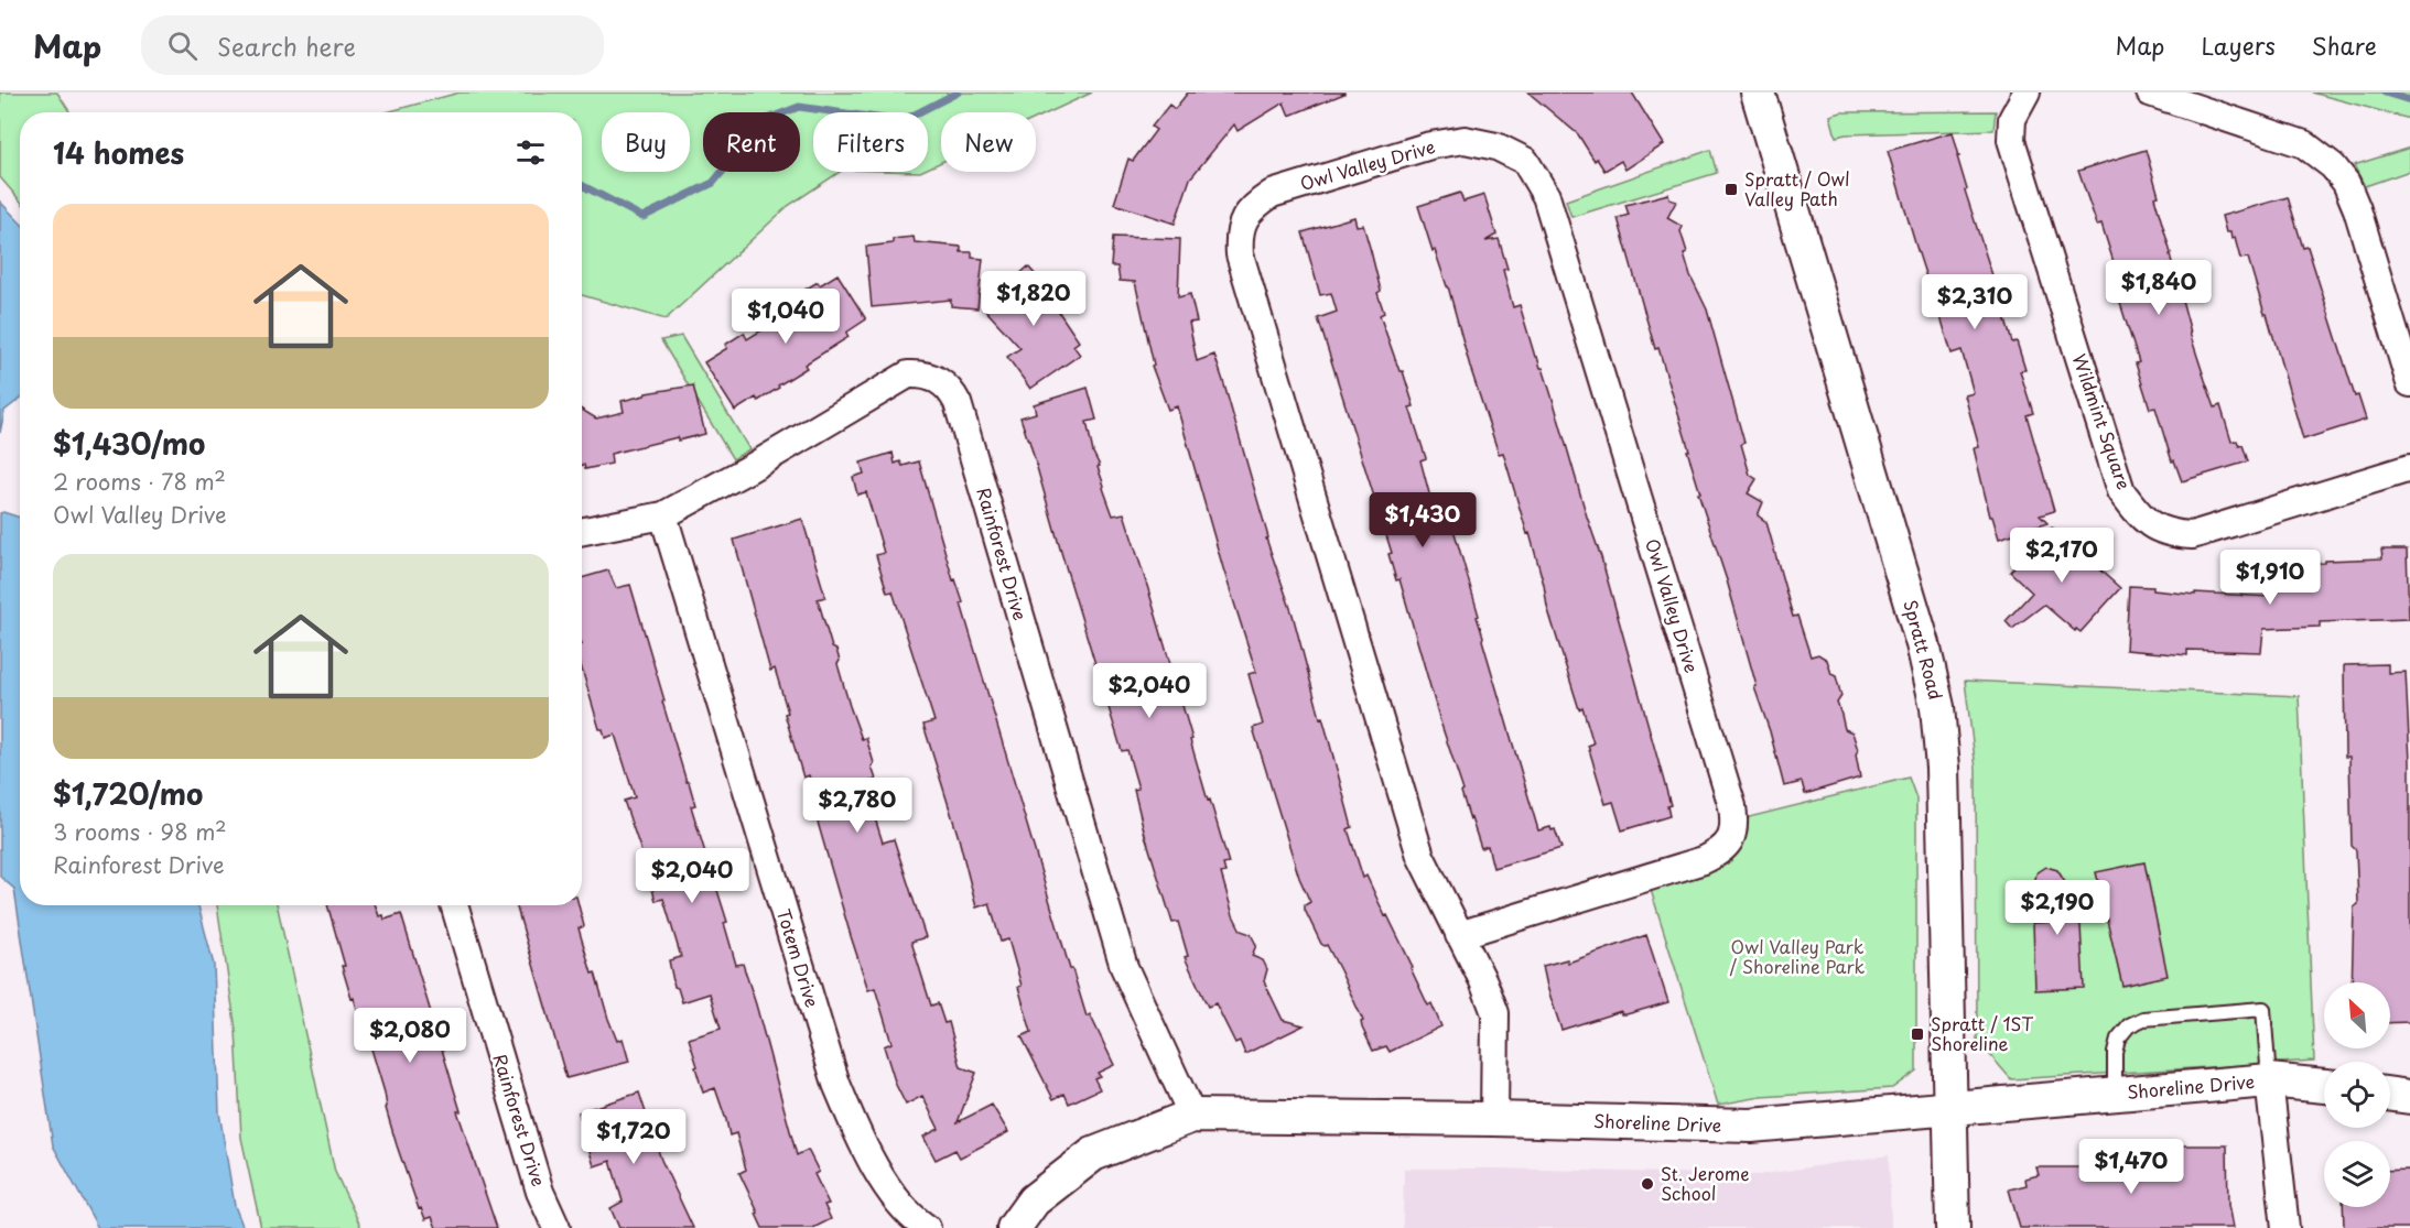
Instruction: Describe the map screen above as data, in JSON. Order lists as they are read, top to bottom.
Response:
{
  "streets": {
    "street": [
      "Owl Valley Drive",
      "Wildmint Square",
      "Rainforest Drive",
      "Spratt Road",
      "Totem Drive",
      "Shoreline Drive"
    ]
  },
  "crossings": [
    ["Owl Valley Drive", "Shoreline Drive"],
    ["Rainforest Drive", "Totem Drive"],
    ["Rainforest Drive", "Shoreline Drive"],
    ["Spratt Road", "Shoreline Drive"]
  ],
  "parks": ["Owl Valley Park / Shoreline Park"],
  "places": {
    "transit": ["Spratt / Owl Valley Path", "Spratt / 1ST Shoreline"],
    "other": ["St. Jerome School"]
  },
  "north": "top left",
  "page": {
    "header": "Map",
    "search": "Search here",
    "nav": ["Map", "Layers", "Share"],
    "chip": [
      "Buy",
      "Rent",
      "Filters",
      "New"
    ],
    "heading": "14 homes",
    "list": [
      {
        "name": "$1,430/mo",
        "note": "2 rooms · 78 m² · Owl Valley Drive"
      },
      {
        "name": "$1,720/mo",
        "note": "3 rooms · 98 m² · Rainforest Drive"
      }
    ],
    "price": [
      "$1,840",
      "$1,820",
      "$2,310",
      "$1,040",
      "$1,430",
      "$2,170",
      "$1,910",
      "$2,040",
      "$2,780",
      "$2,040",
      "$2,190",
      "$2,080",
      "$1,720",
      "$1,470"
    ]
  }
}
